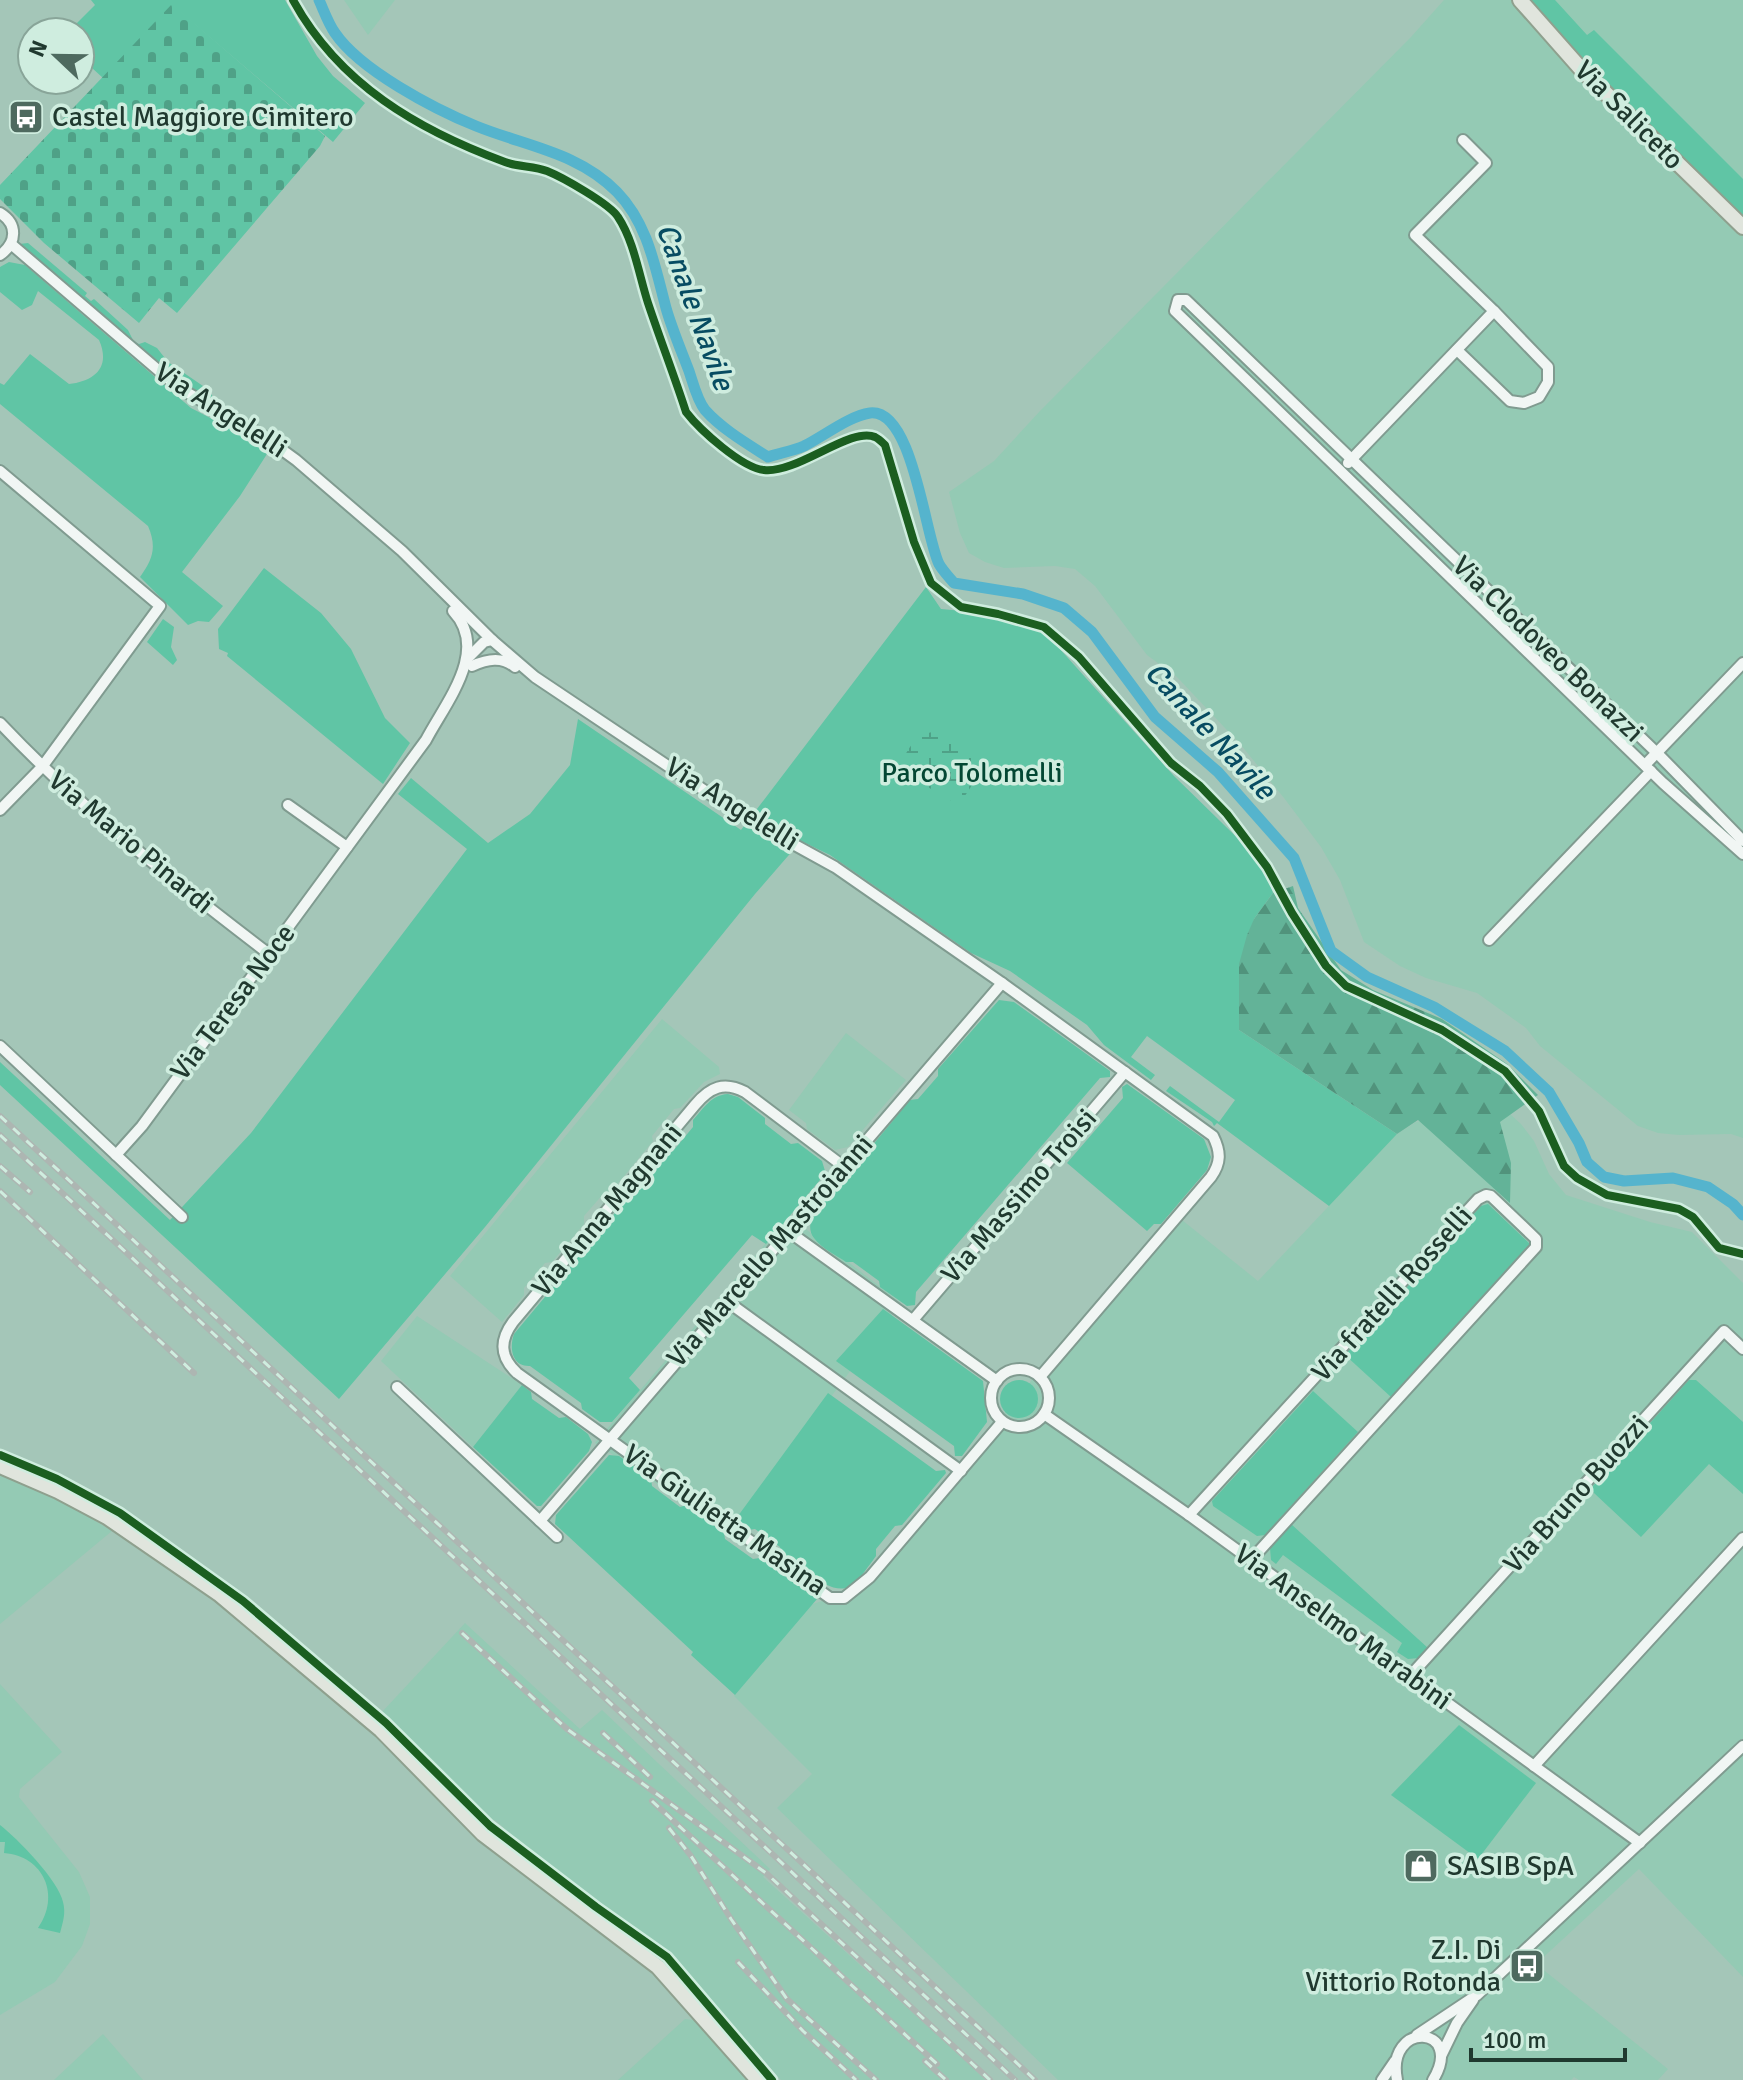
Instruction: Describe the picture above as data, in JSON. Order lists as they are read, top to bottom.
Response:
{
  "streets": {
    "main road": ["Via Saliceto"],
    "street": [
      "Via Angelelli",
      "Via Clodoveo Bonazzi",
      "Via Mario Pinardi",
      "Via Teresa Noce",
      "Via Massimo Troisi",
      "Via Anna Magnani",
      "Via Marcello Mastroianni",
      "Via fratelli Rosselli",
      "Via Bruno Buozzi",
      "Via Giulietta Masina",
      "Via Anselmo Marabini"
    ]
  },
  "crossings": [
    ["Via Angelelli", "Via Teresa Noce"],
    ["Via Angelelli", "Via Massimo Troisi"],
    ["Via Angelelli", "Via Marcello Mastroianni"],
    ["Via Angelelli", "Via Giulietta Masina"],
    ["Via Angelelli", "Via Anselmo Marabini"],
    ["Via Mario Pinardi", "Via Teresa Noce"],
    ["Via Anna Magnani", "Via Marcello Mastroianni"],
    ["Via Anna Magnani", "Via Giulietta Masina"],
    ["Via Marcello Mastroianni", "Via Giulietta Masina"],
    ["Via fratelli Rosselli", "Via Anselmo Marabini"],
    ["Via Bruno Buozzi", "Via Anselmo Marabini"],
    ["Via Giulietta Masina", "Via Anselmo Marabini"]
  ],
  "water": ["Canale Navile"],
  "parks": ["Parco Tolomelli"],
  "places": {
    "bus stop": ["Castel Maggiore Cimitero", "Z.I. Di Vittorio Rotonda"],
    "shop": ["SASIB SpA"]
  },
  "scale_bar": "100 m",
  "north": "left"
}
